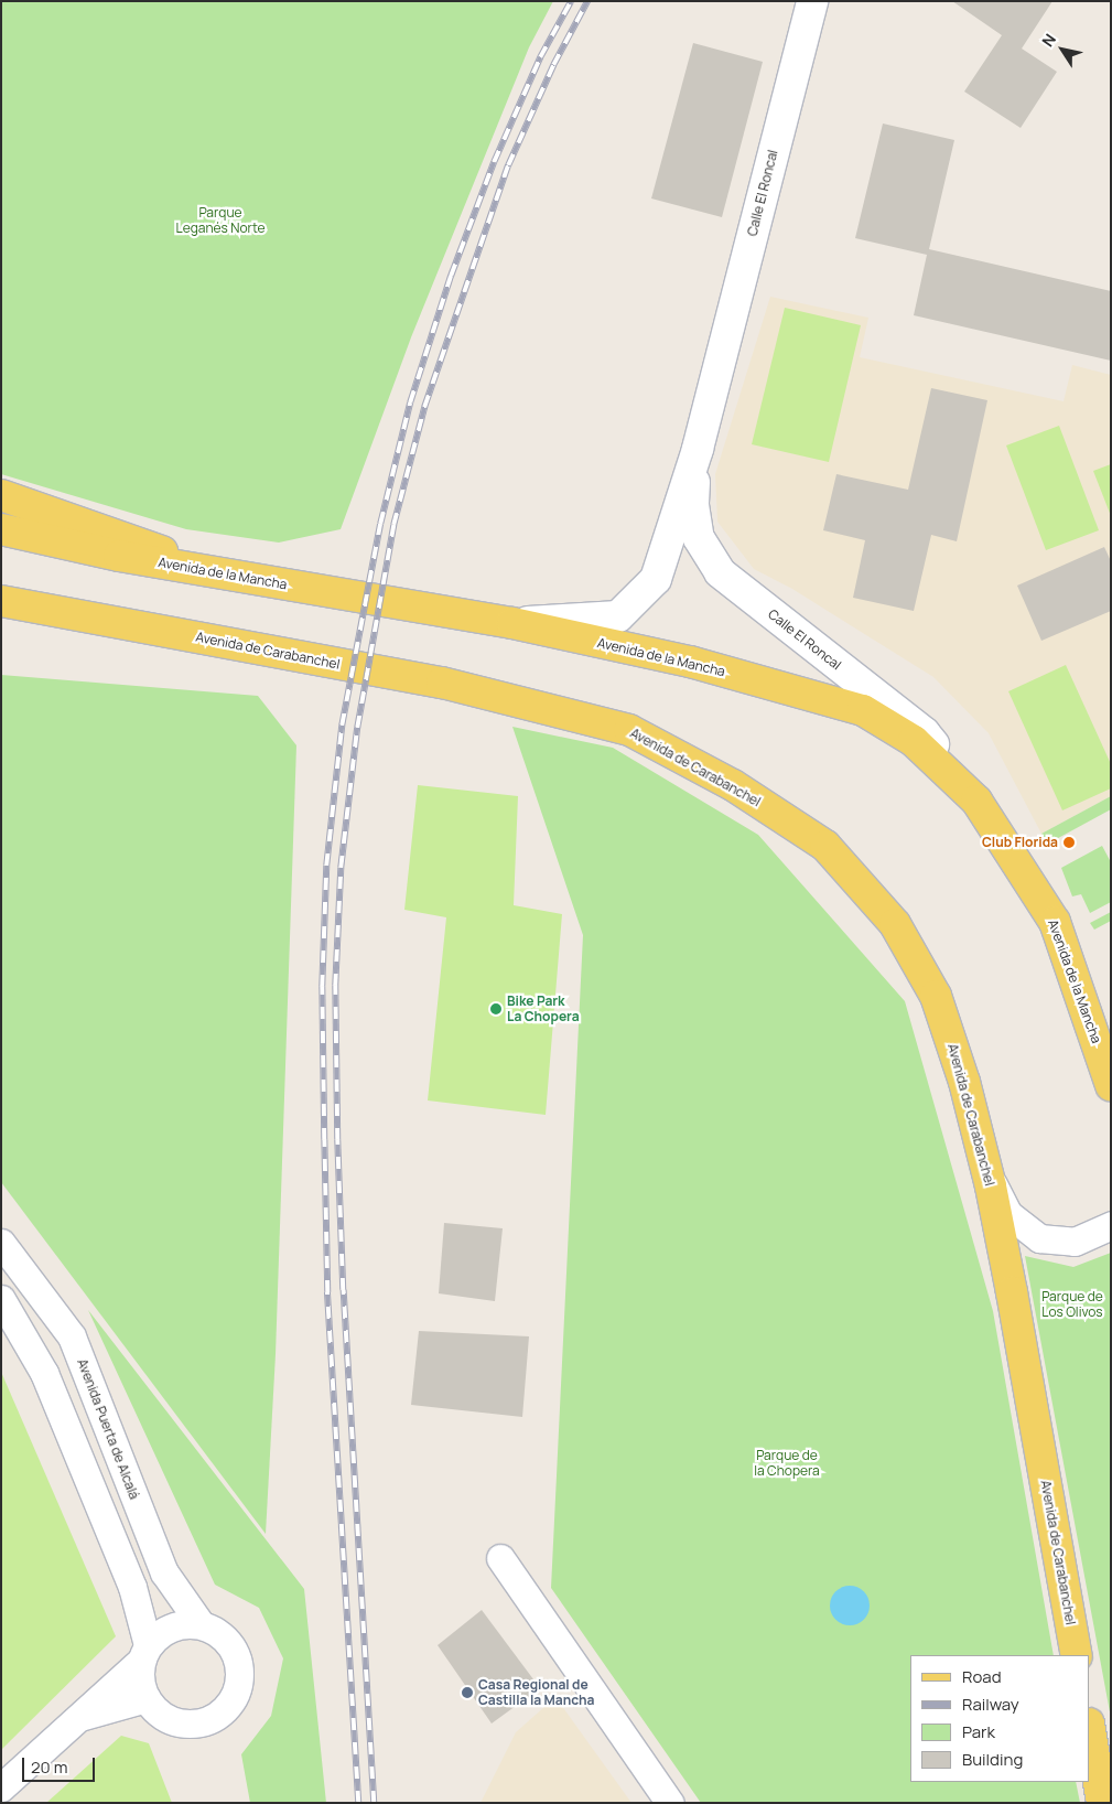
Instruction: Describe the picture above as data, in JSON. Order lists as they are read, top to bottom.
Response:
{
  "streets": {
    "main road": ["Avenida de la Mancha", "Avenida de Carabanchel"],
    "street": ["Calle El Roncal", "Avenida Puerta de Alcalá"]
  },
  "crossings": [
    ["Calle El Roncal", "Avenida de la Mancha"]
  ],
  "parks": ["Parque Leganés Norte", "Parque de Los Olivos", "Parque de la Chopera"],
  "places": ["Club Florida", "Bike Park La Chopera", "Casa Regional de Castilla la Mancha"],
  "legend": [
    "Road",
    "Railway",
    "Park",
    "Building"
  ],
  "scale_bar": "20 m",
  "north": "top left"
}
